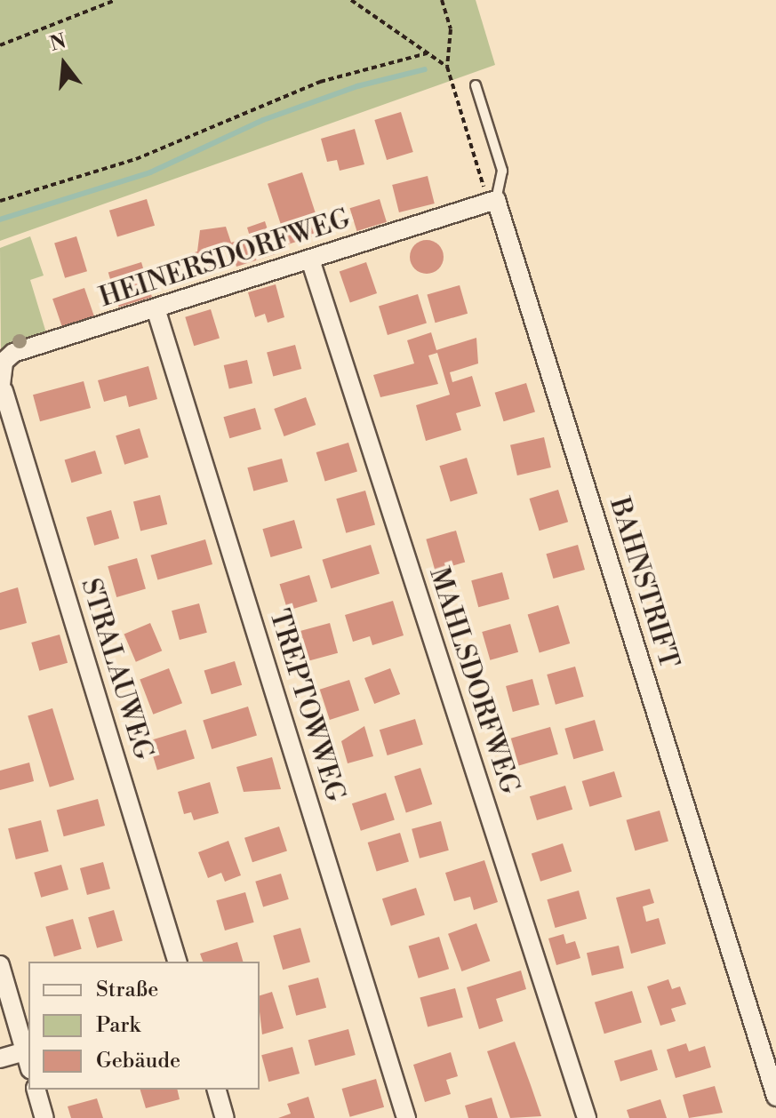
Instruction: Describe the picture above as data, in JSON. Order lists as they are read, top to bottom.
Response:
{
  "streets": {
    "street": [
      "HEINERSDORFWEG",
      "BAHNSTRIFT",
      "STRALAUWEG",
      "MAHLSDORFWEG",
      "TREPTOWWEG"
    ]
  },
  "crossings": [
    ["HEINERSDORFWEG", "BAHNSTRIFT"],
    ["HEINERSDORFWEG", "STRALAUWEG"],
    ["HEINERSDORFWEG", "MAHLSDORFWEG"],
    ["HEINERSDORFWEG", "TREPTOWWEG"]
  ],
  "legend": ["Straße", "Park", "Gebäude"],
  "north": "top"
}
